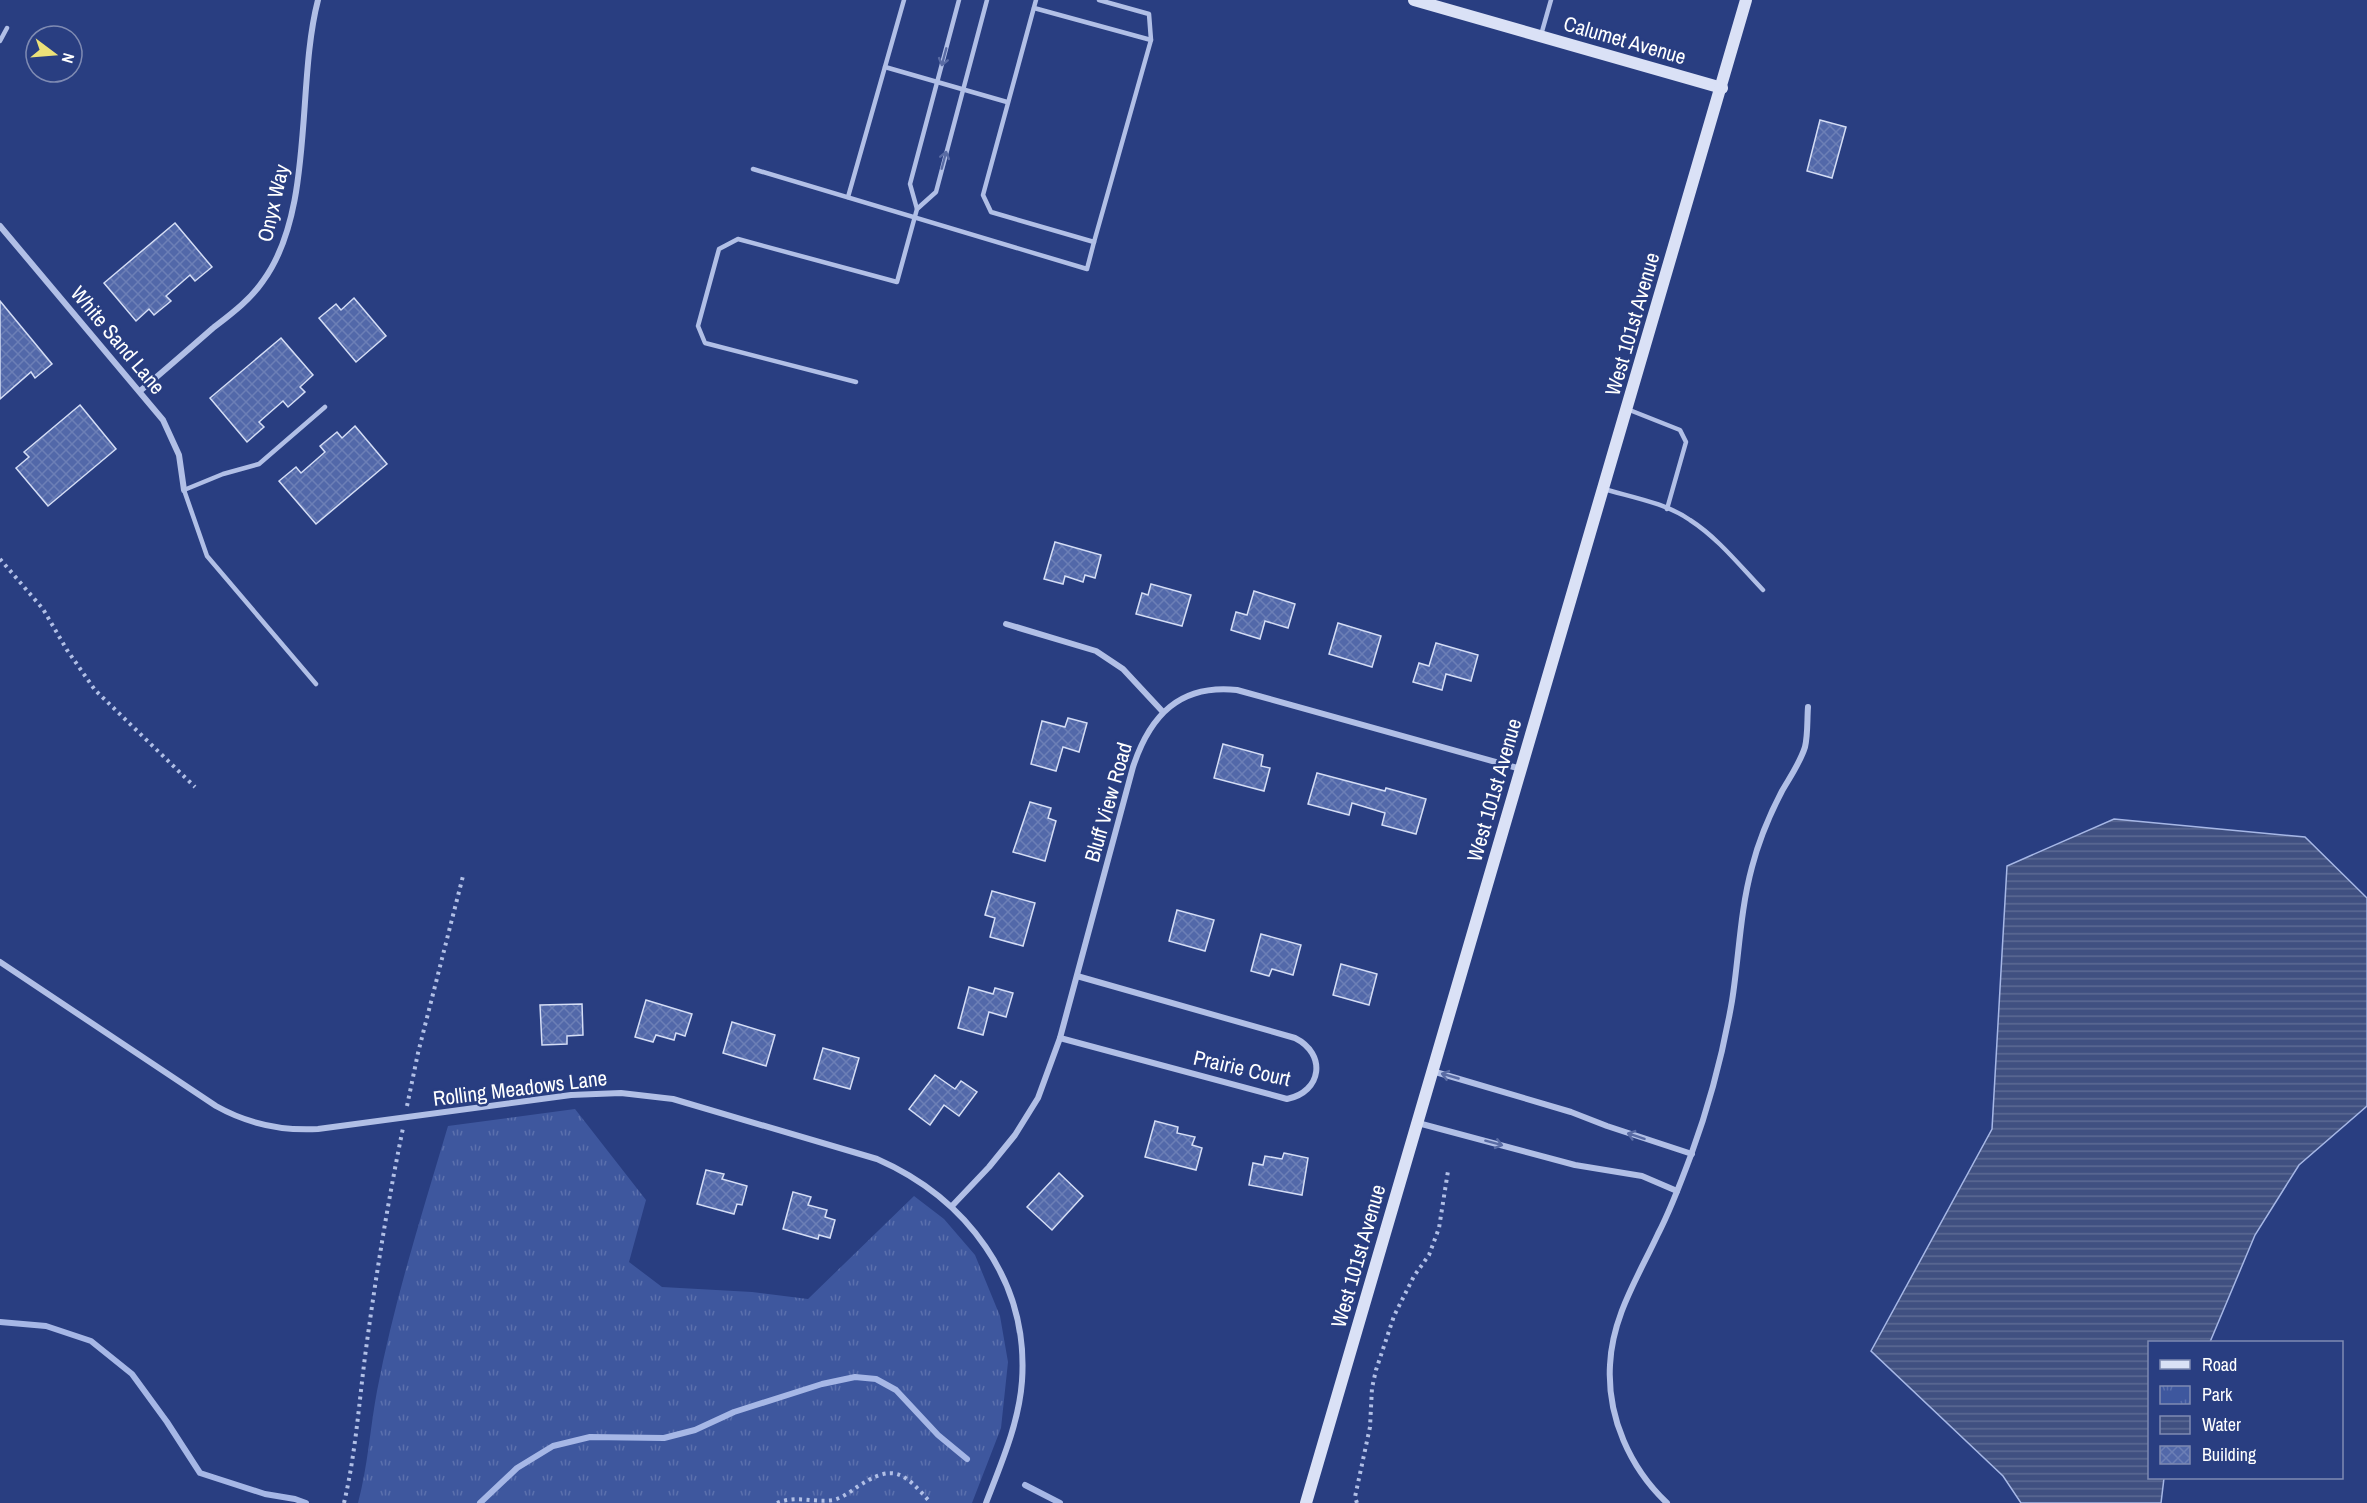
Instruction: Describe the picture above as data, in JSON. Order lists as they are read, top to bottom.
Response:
{
  "streets": {
    "street": [
      "Calumet Avenue",
      "Onyx Way",
      "West 101st Avenue",
      "White Sand Lane",
      "Bluff View Road",
      "Prairie Court",
      "Rolling Meadows Lane"
    ]
  },
  "crossings": [
    ["Calumet Avenue", "West 101st Avenue"],
    ["Onyx Way", "White Sand Lane"],
    ["West 101st Avenue", "Bluff View Road"],
    ["Bluff View Road", "Prairie Court"],
    ["Bluff View Road", "Rolling Meadows Lane"]
  ],
  "legend": [
    "Road",
    "Park",
    "Water",
    "Building"
  ],
  "north": "right"
}
